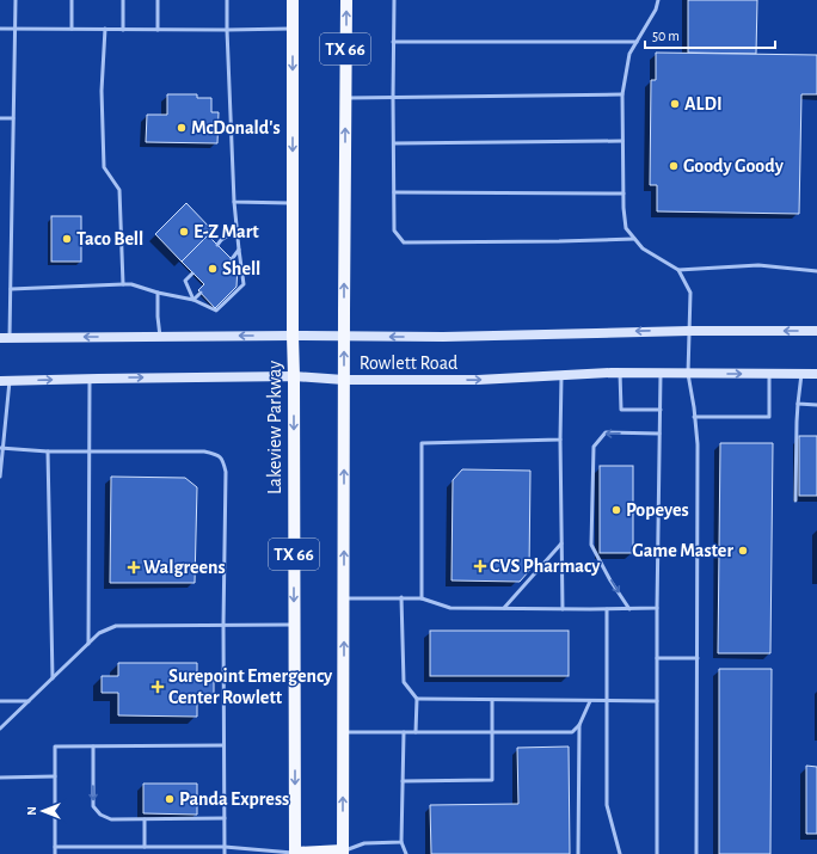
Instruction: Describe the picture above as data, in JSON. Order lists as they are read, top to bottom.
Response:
{
  "streets": {
    "main road": ["TX 66", "Rowlett Road", "Lakeview Parkway"]
  },
  "crossings": [
    ["TX 66", "Rowlett Road"],
    ["Rowlett Road", "Lakeview Parkway"]
  ],
  "places": {
    "other": [
      "ALDI",
      "McDonald's",
      "Goody Goody",
      "E-Z Mart",
      "Taco Bell",
      "Shell",
      "Popeyes",
      "Game Master",
      "Panda Express"
    ],
    "health": ["CVS Pharmacy", "Walgreens", "Surepoint Emergency Center Rowlett"]
  },
  "scale_bar": "50 m",
  "north": "left"
}
